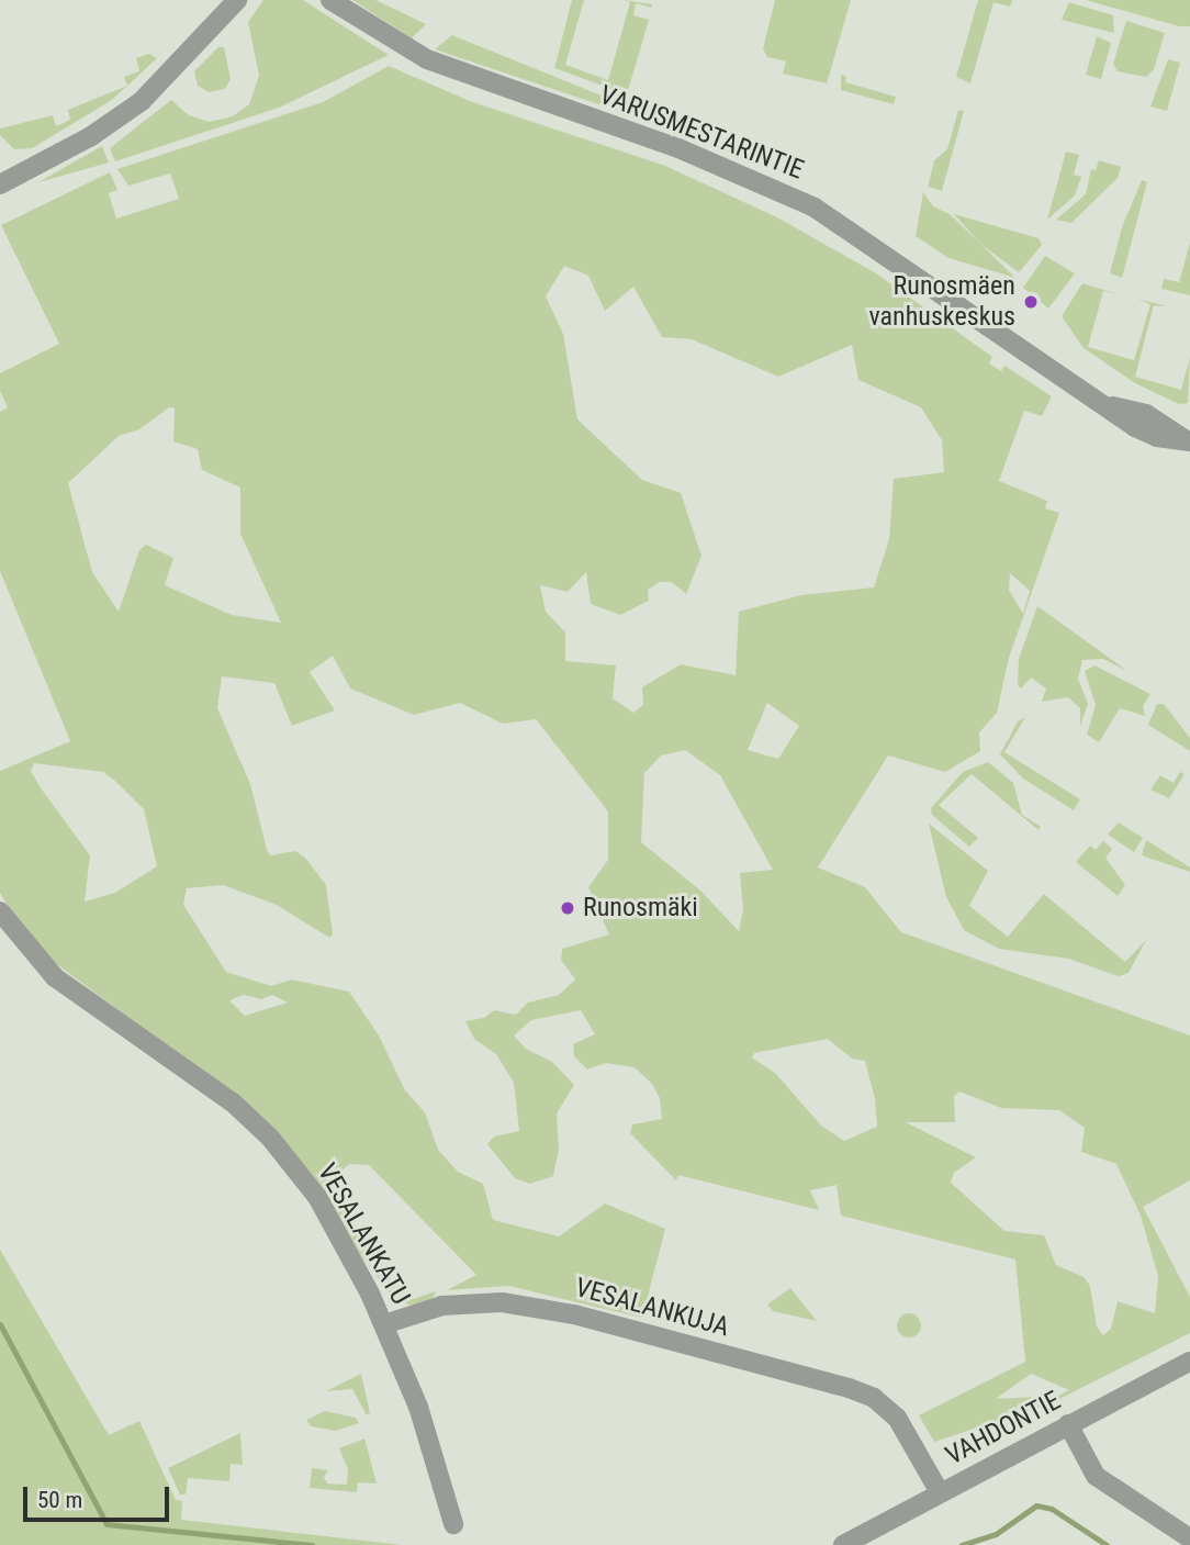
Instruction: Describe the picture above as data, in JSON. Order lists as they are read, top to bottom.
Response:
{
  "streets": {
    "street": [
      "VARUSMESTARINTIE",
      "VESALANKATU",
      "VESALANKUJA",
      "VAHDONTIE"
    ]
  },
  "crossings": [
    ["VESALANKATU", "VESALANKUJA"],
    ["VESALANKUJA", "VAHDONTIE"]
  ],
  "places": ["Runosmäen vanhuskeskus", "Runosmäki"],
  "scale_bar": "50 m"
}
